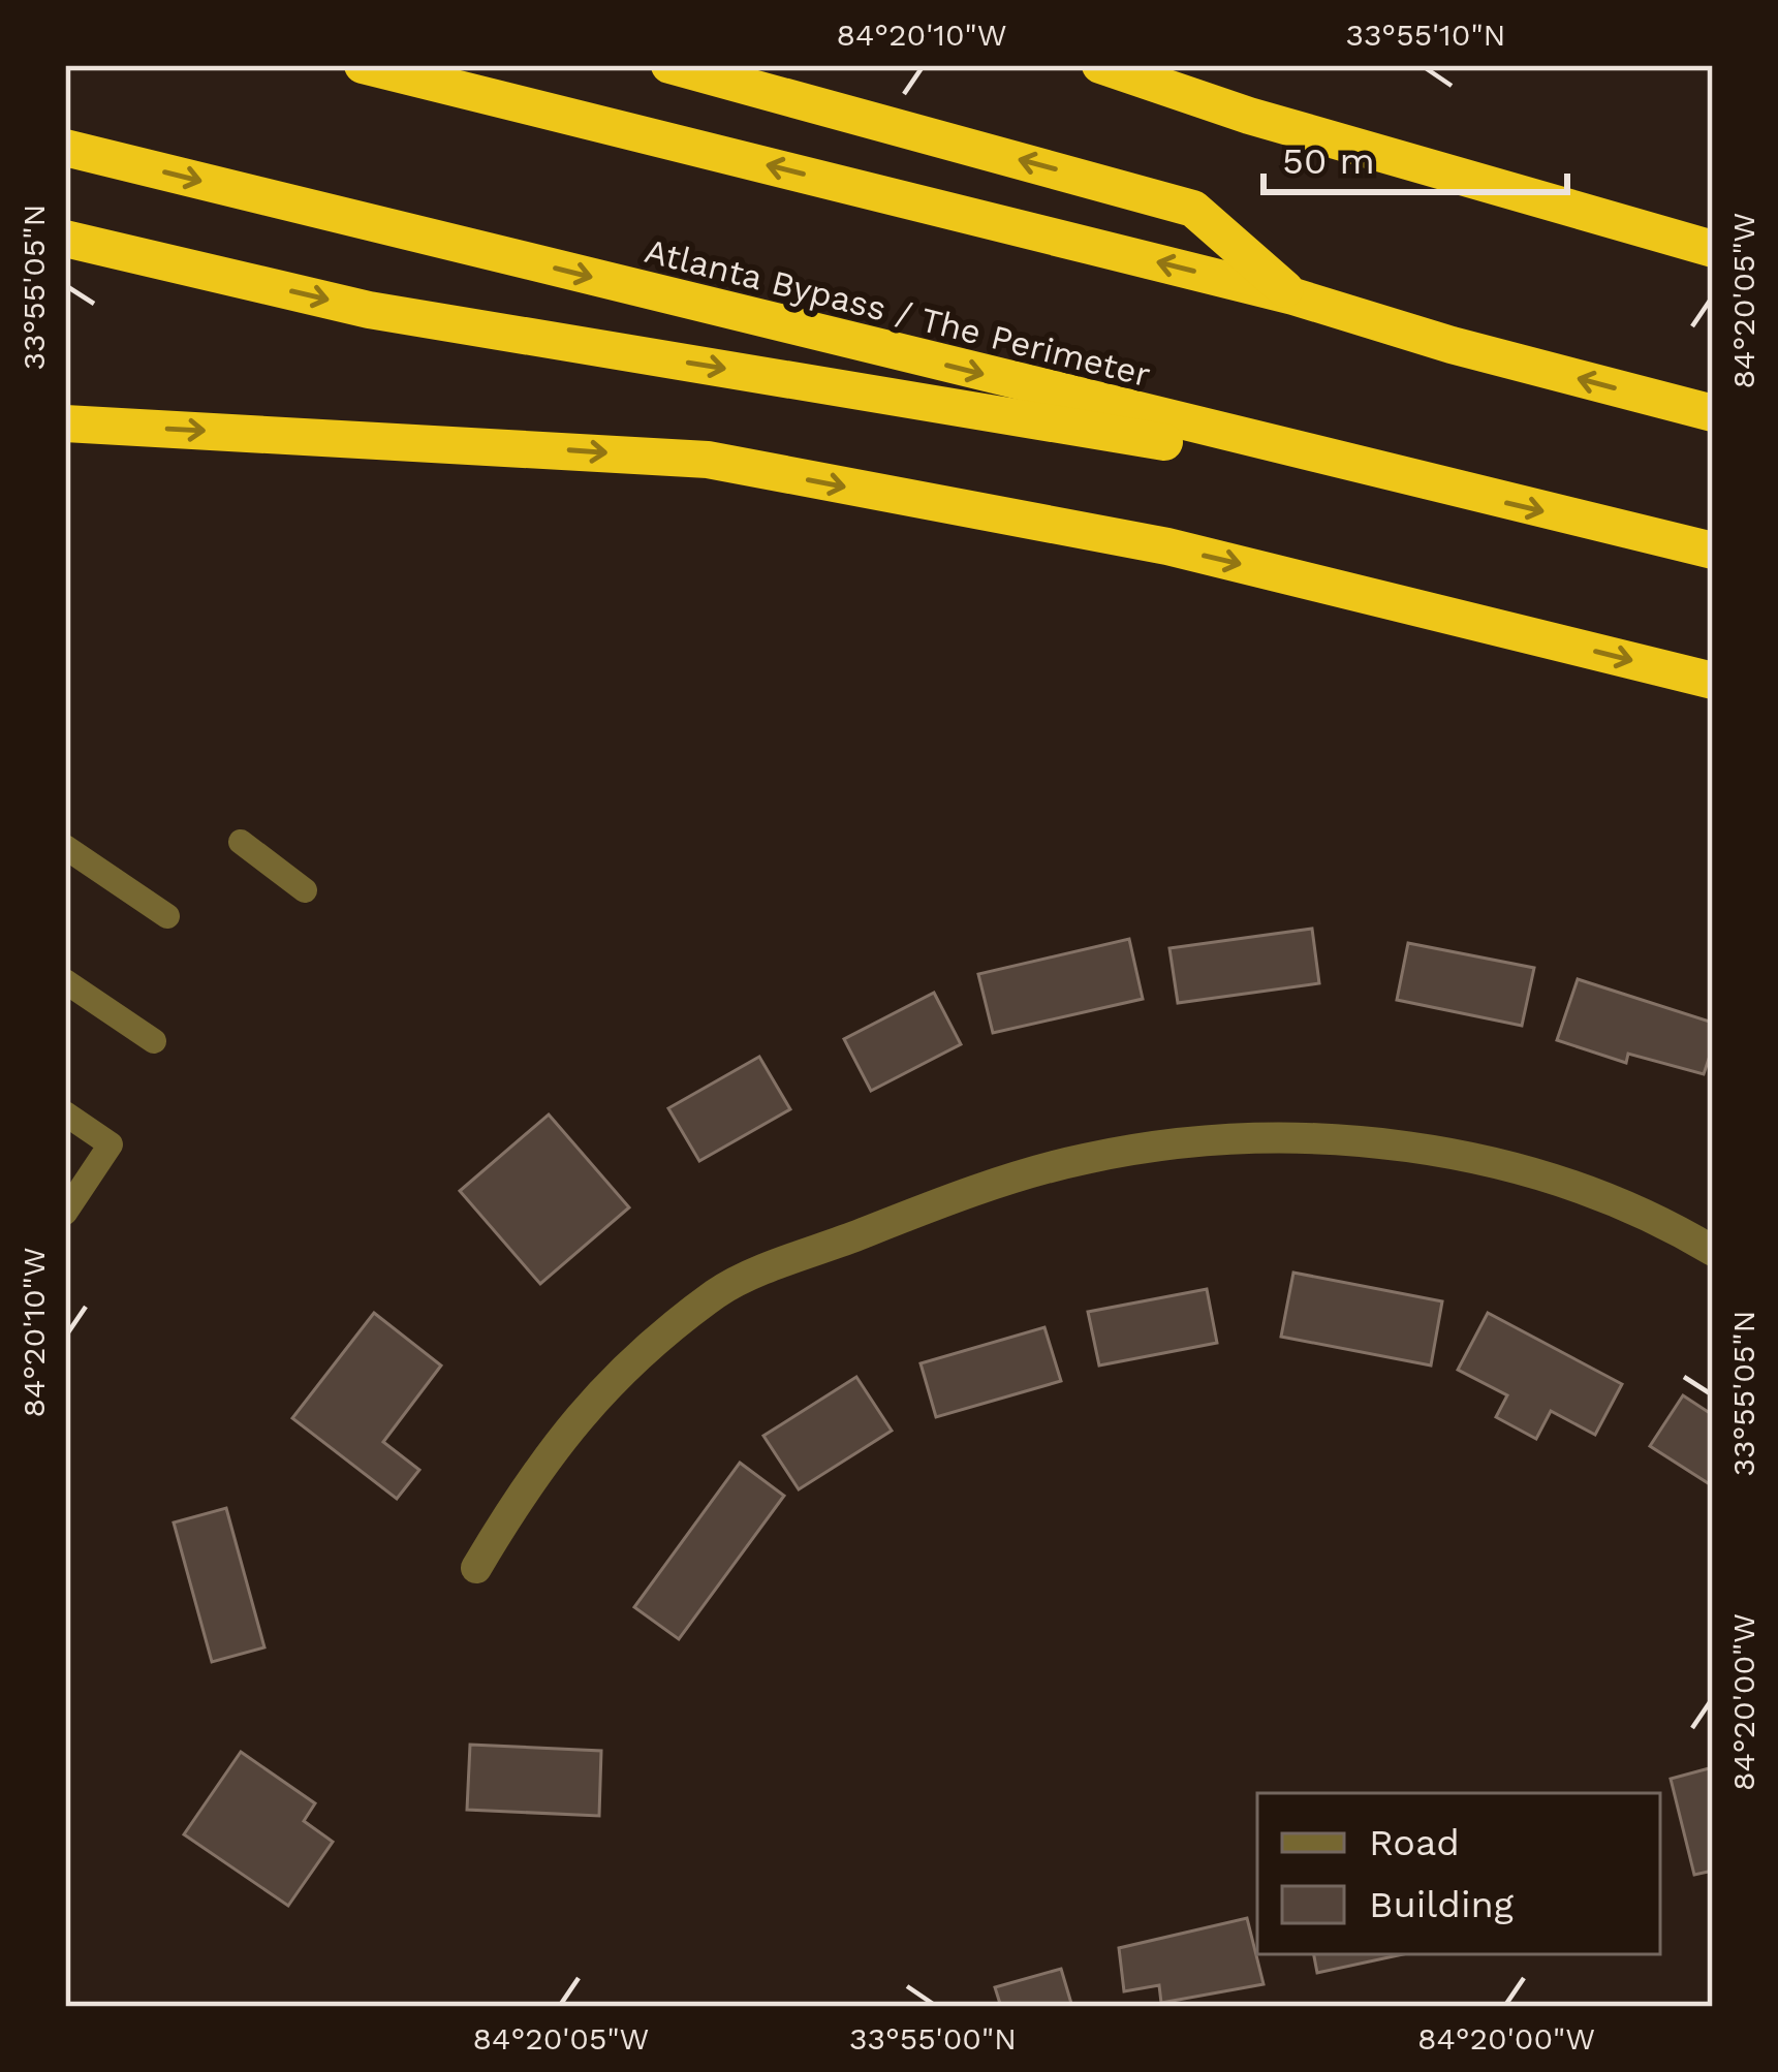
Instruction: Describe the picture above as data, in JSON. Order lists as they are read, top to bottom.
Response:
{
  "streets": {
    "highway": ["Atlanta Bypass / The Perimeter"]
  },
  "legend": ["Road", "Building"],
  "scale_bar": "50 m",
  "coordinates": [
    "84°20'10\"W",
    "33°55'10\"N",
    "33°55'05\"N",
    "84°20'05\"W",
    "84°20'00\"W",
    "33°55'00\"N"
  ]
}
